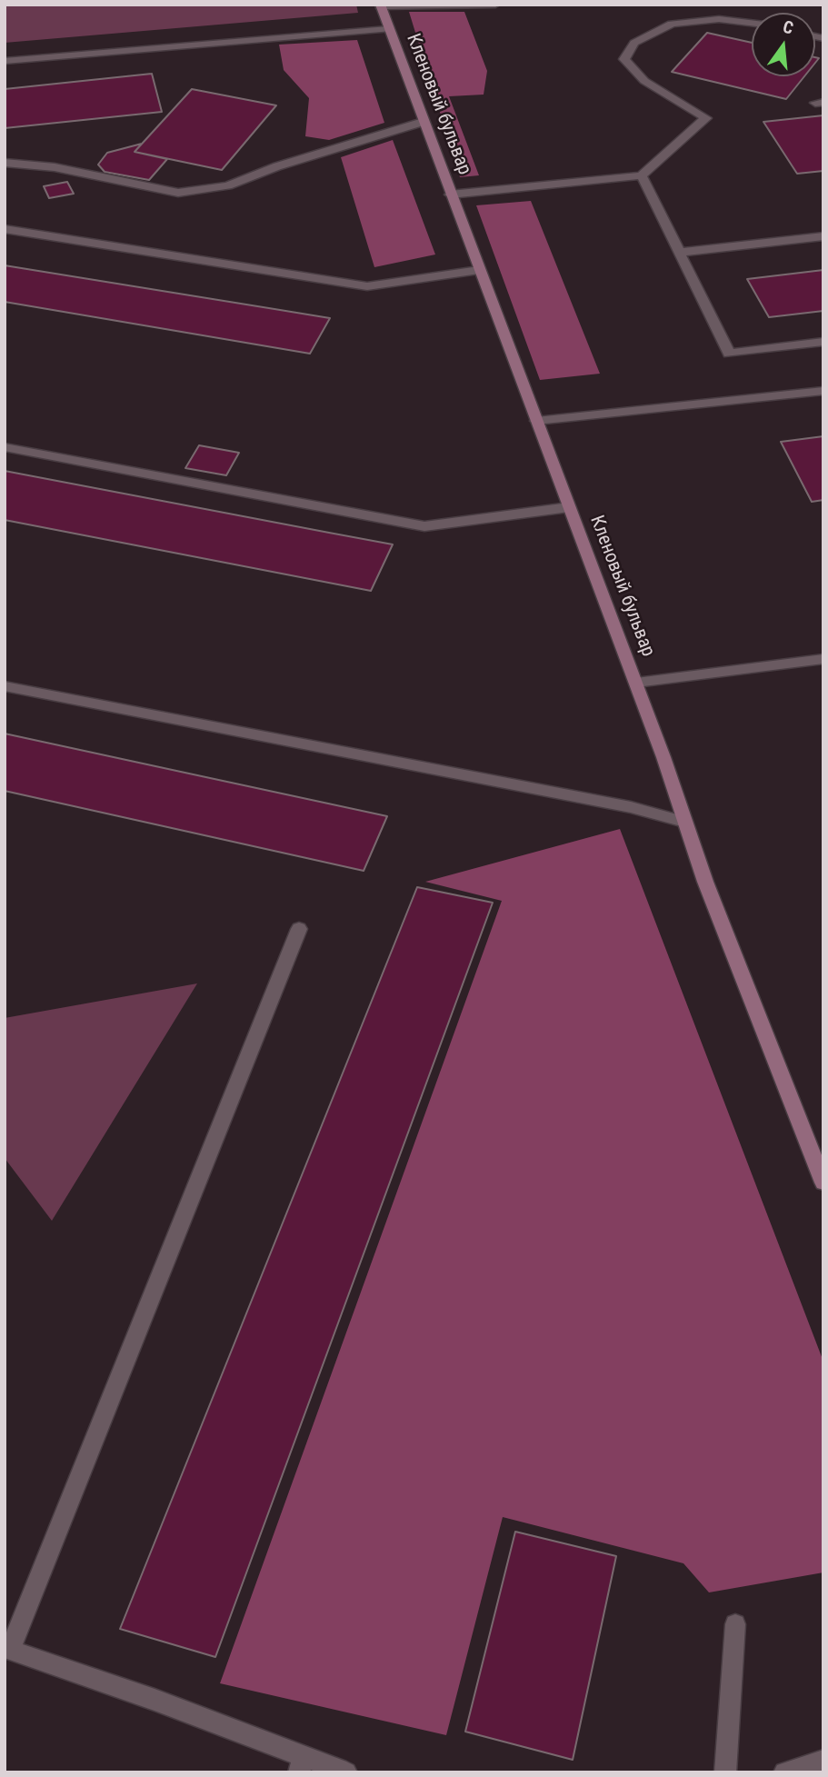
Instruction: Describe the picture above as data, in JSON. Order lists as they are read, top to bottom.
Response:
{
  "streets": {
    "street": ["Кленовый бульвар"]
  },
  "north": "top"
}
